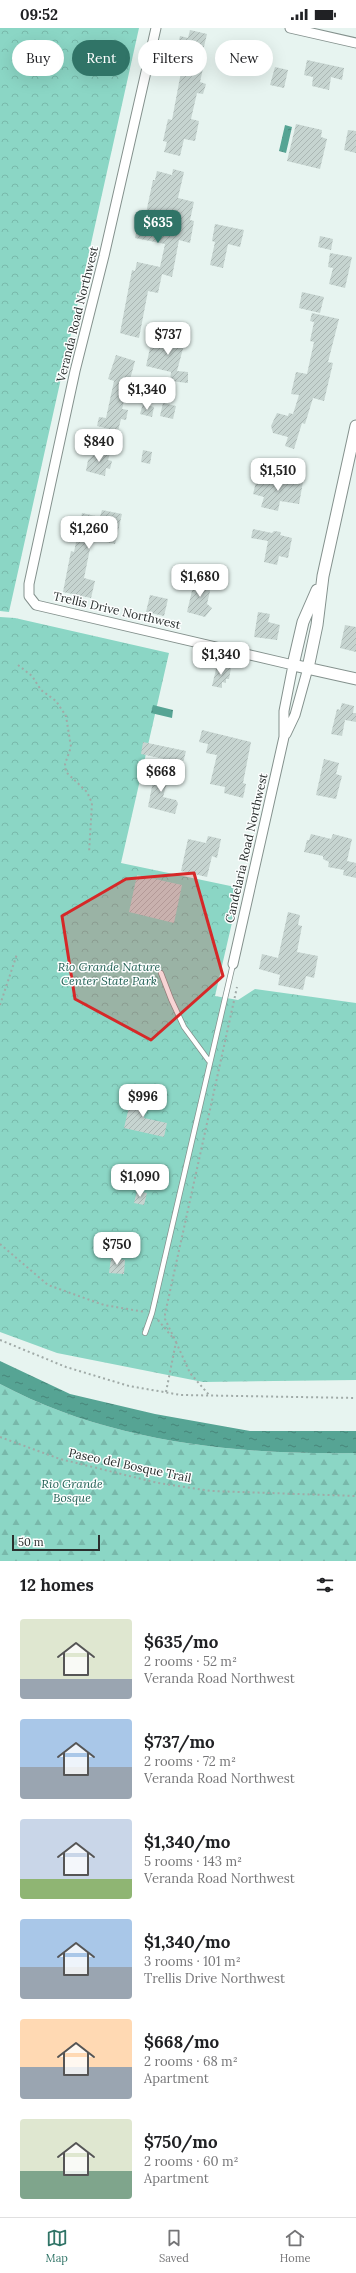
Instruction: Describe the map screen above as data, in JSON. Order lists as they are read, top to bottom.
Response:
{
  "streets": {
    "street": ["Veranda Road Northwest", "Trellis Drive Northwest", "Candelaria Road Northwest"],
    "path": ["Paseo del Bosque Trail"]
  },
  "crossings": [
    ["Veranda Road Northwest", "Trellis Drive Northwest"],
    ["Trellis Drive Northwest", "Candelaria Road Northwest"]
  ],
  "parks": ["Rio Grande Nature Center State Park", "Rio Grande Bosque"],
  "scale_bar": "50 m",
  "page": {
    "status": "09:52",
    "chip": [
      "Buy",
      "Rent",
      "Filters",
      "New"
    ],
    "price": [
      "$635",
      "$737",
      "$1,340",
      "$840",
      "$1,510",
      "$1,260",
      "$1,680",
      "$1,340",
      "$668",
      "$996",
      "$1,090",
      "$750"
    ],
    "scale": "50 m",
    "heading": "12 homes",
    "list": [
      {
        "name": "$635/mo",
        "note": "2 rooms · 52 m² · Veranda Road Northwest"
      },
      {
        "name": "$737/mo",
        "note": "2 rooms · 72 m² · Veranda Road Northwest"
      },
      {
        "name": "$1,340/mo",
        "note": "5 rooms · 143 m² · Veranda Road Northwest"
      },
      {
        "name": "$1,340/mo",
        "note": "3 rooms · 101 m² · Trellis Drive Northwest"
      },
      {
        "name": "$668/mo",
        "note": "2 rooms · 68 m² · Apartment"
      },
      {
        "name": "$750/mo",
        "note": "2 rooms · 60 m² · Apartment"
      }
    ],
    "tabs": ["Map", "Saved", "Home"]
  }
}
